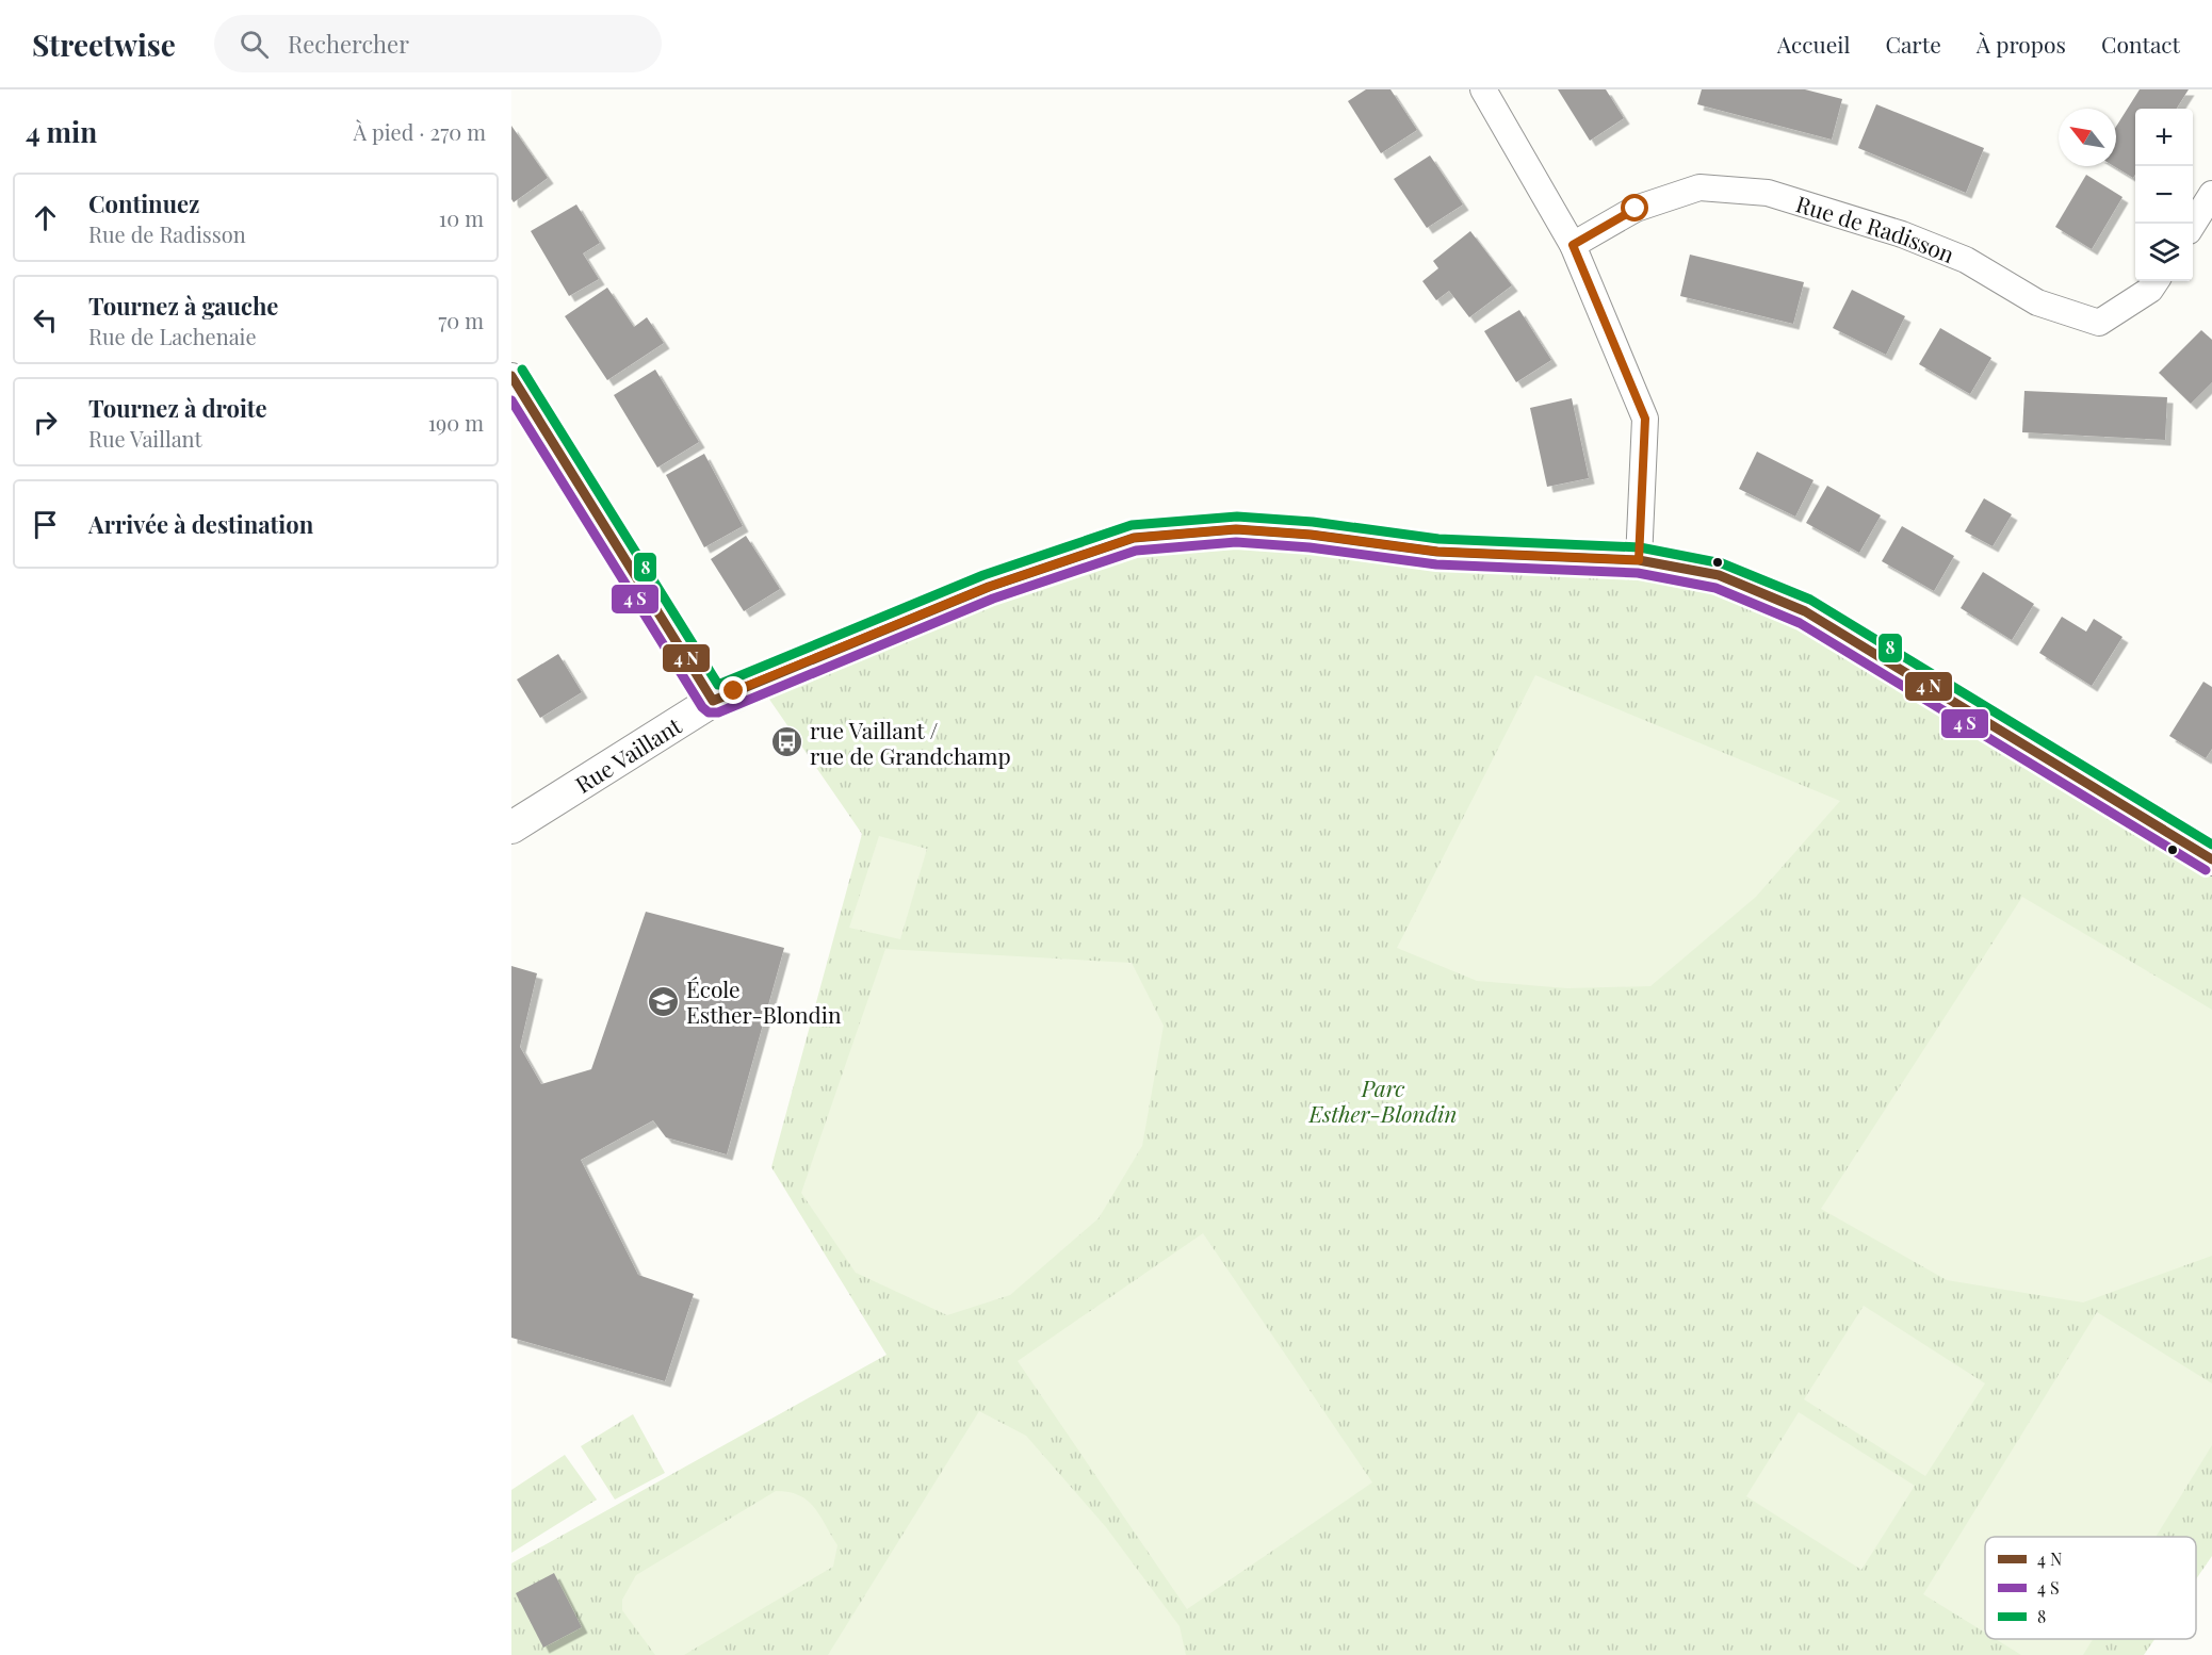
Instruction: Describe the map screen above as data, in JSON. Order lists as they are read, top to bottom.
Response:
{
  "streets": {
    "street": ["Rue de Radisson", "Rue Vaillant"]
  },
  "parks": ["Parc Esther-Blondin"],
  "places": {
    "bus stop": ["rue Vaillant / rue de Grandchamp"],
    "school or university": ["École Esther-Blondin"]
  },
  "lines": ["transit line 8"],
  "legend": ["4 N", "4 S", "8"],
  "north": "top left",
  "page": {
    "header": "Streetwise",
    "search": "Rechercher",
    "nav": [
      "Accueil",
      "Carte",
      "À propos",
      "Contact"
    ],
    "heading": ["4 min", "À pied · 270 m"],
    "map_buttons": ["+", "−"],
    "list": [
      ["Continuez", "Rue de Radisson", "10 m"],
      ["Tournez à gauche", "Rue de Lachenaie", "70 m"],
      ["Tournez à droite", "Rue Vaillant", "190 m"],
      "Arrivée à destination"
    ]
  }
}
